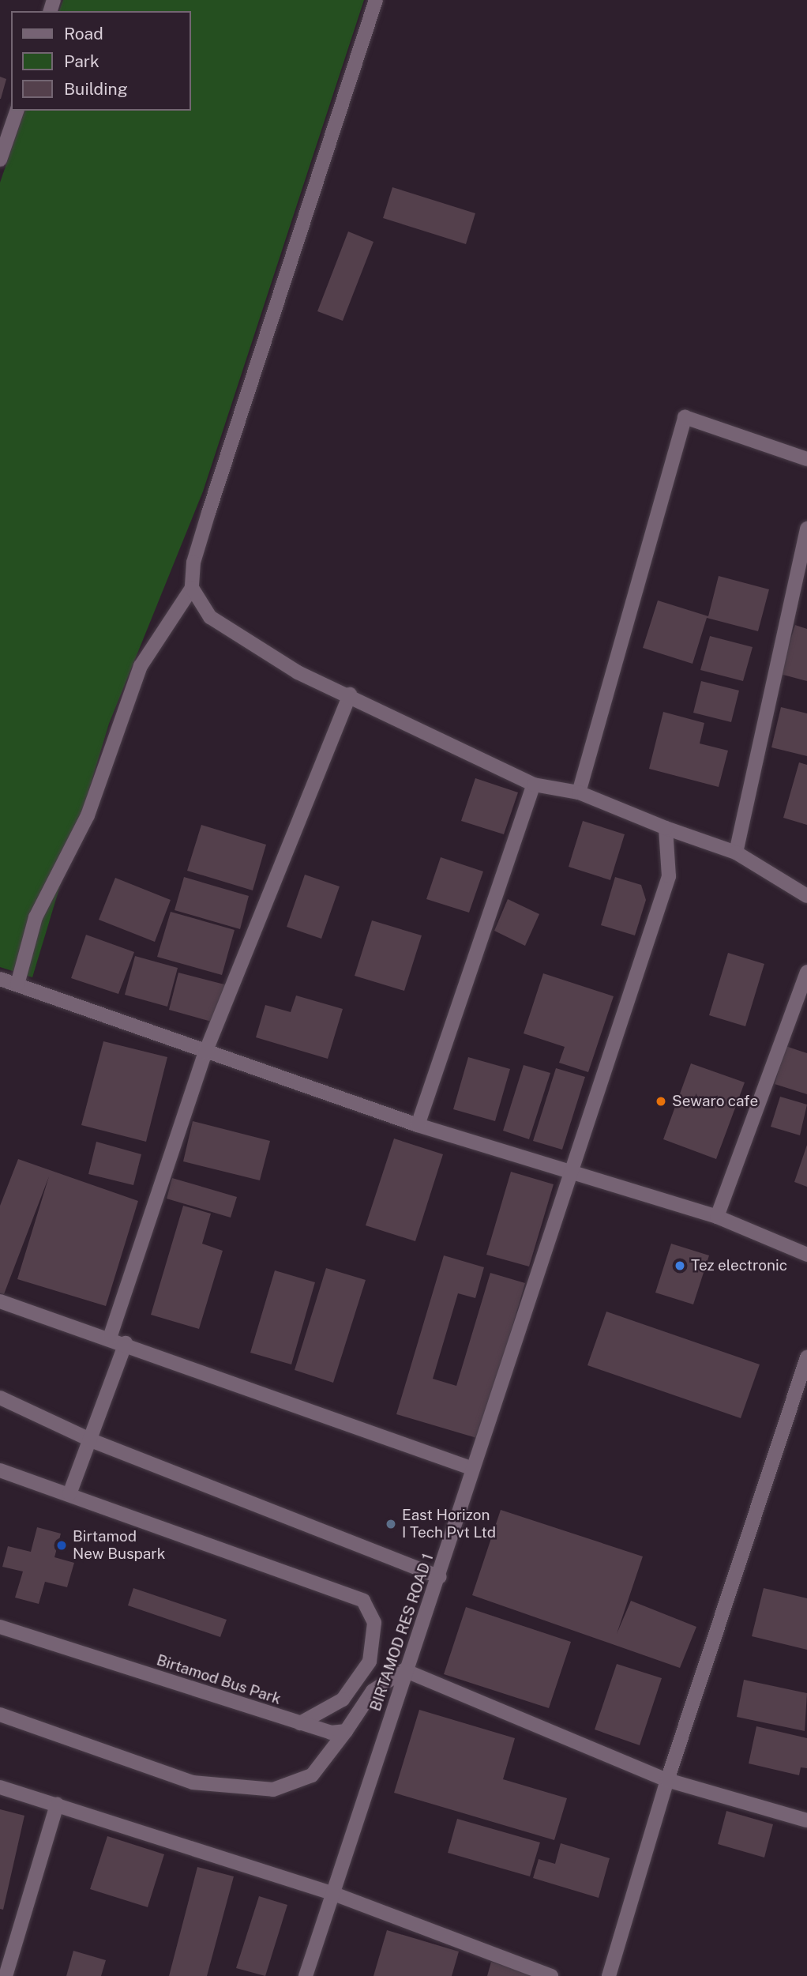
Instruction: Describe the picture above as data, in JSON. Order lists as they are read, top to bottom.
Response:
{
  "streets": {
    "street": ["BIRTAMOD RES ROAD 1", "Birtamod Bus Park"]
  },
  "places": [
    "Sewaro cafe",
    "Tez electronic",
    "East Horizon I Tech Pvt Ltd",
    "Birtamod New Buspark"
  ],
  "legend": ["Road", "Park", "Building"]
}
